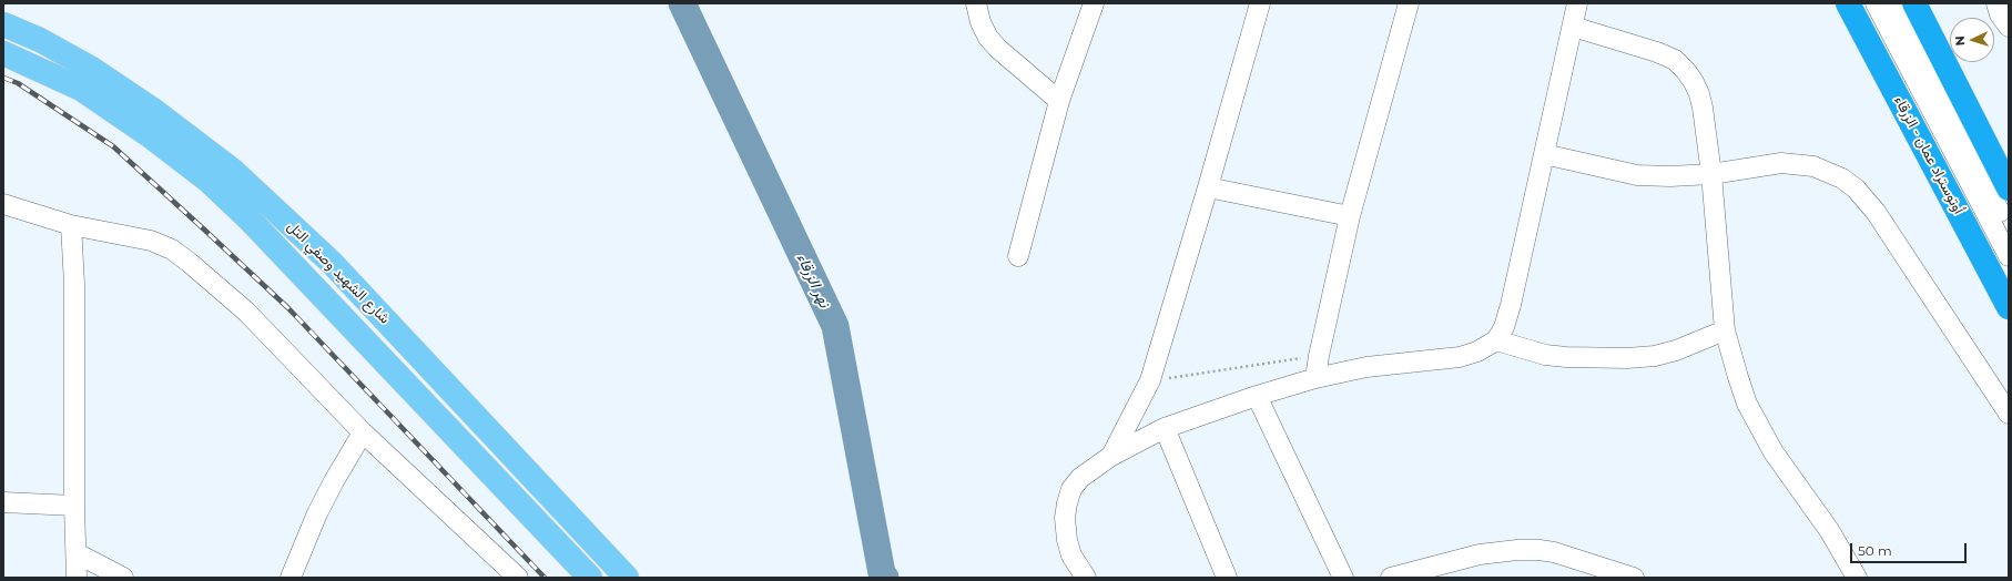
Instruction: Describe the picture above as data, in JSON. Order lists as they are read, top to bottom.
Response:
{
  "streets": {
    "highway": ["أوتوستراد عمان - الزرقاء"],
    "main road": ["شارع الشهيد وصفي التل"]
  },
  "water": ["نهر الزرقاء"],
  "scale_bar": "50 m",
  "north": "left"
}
